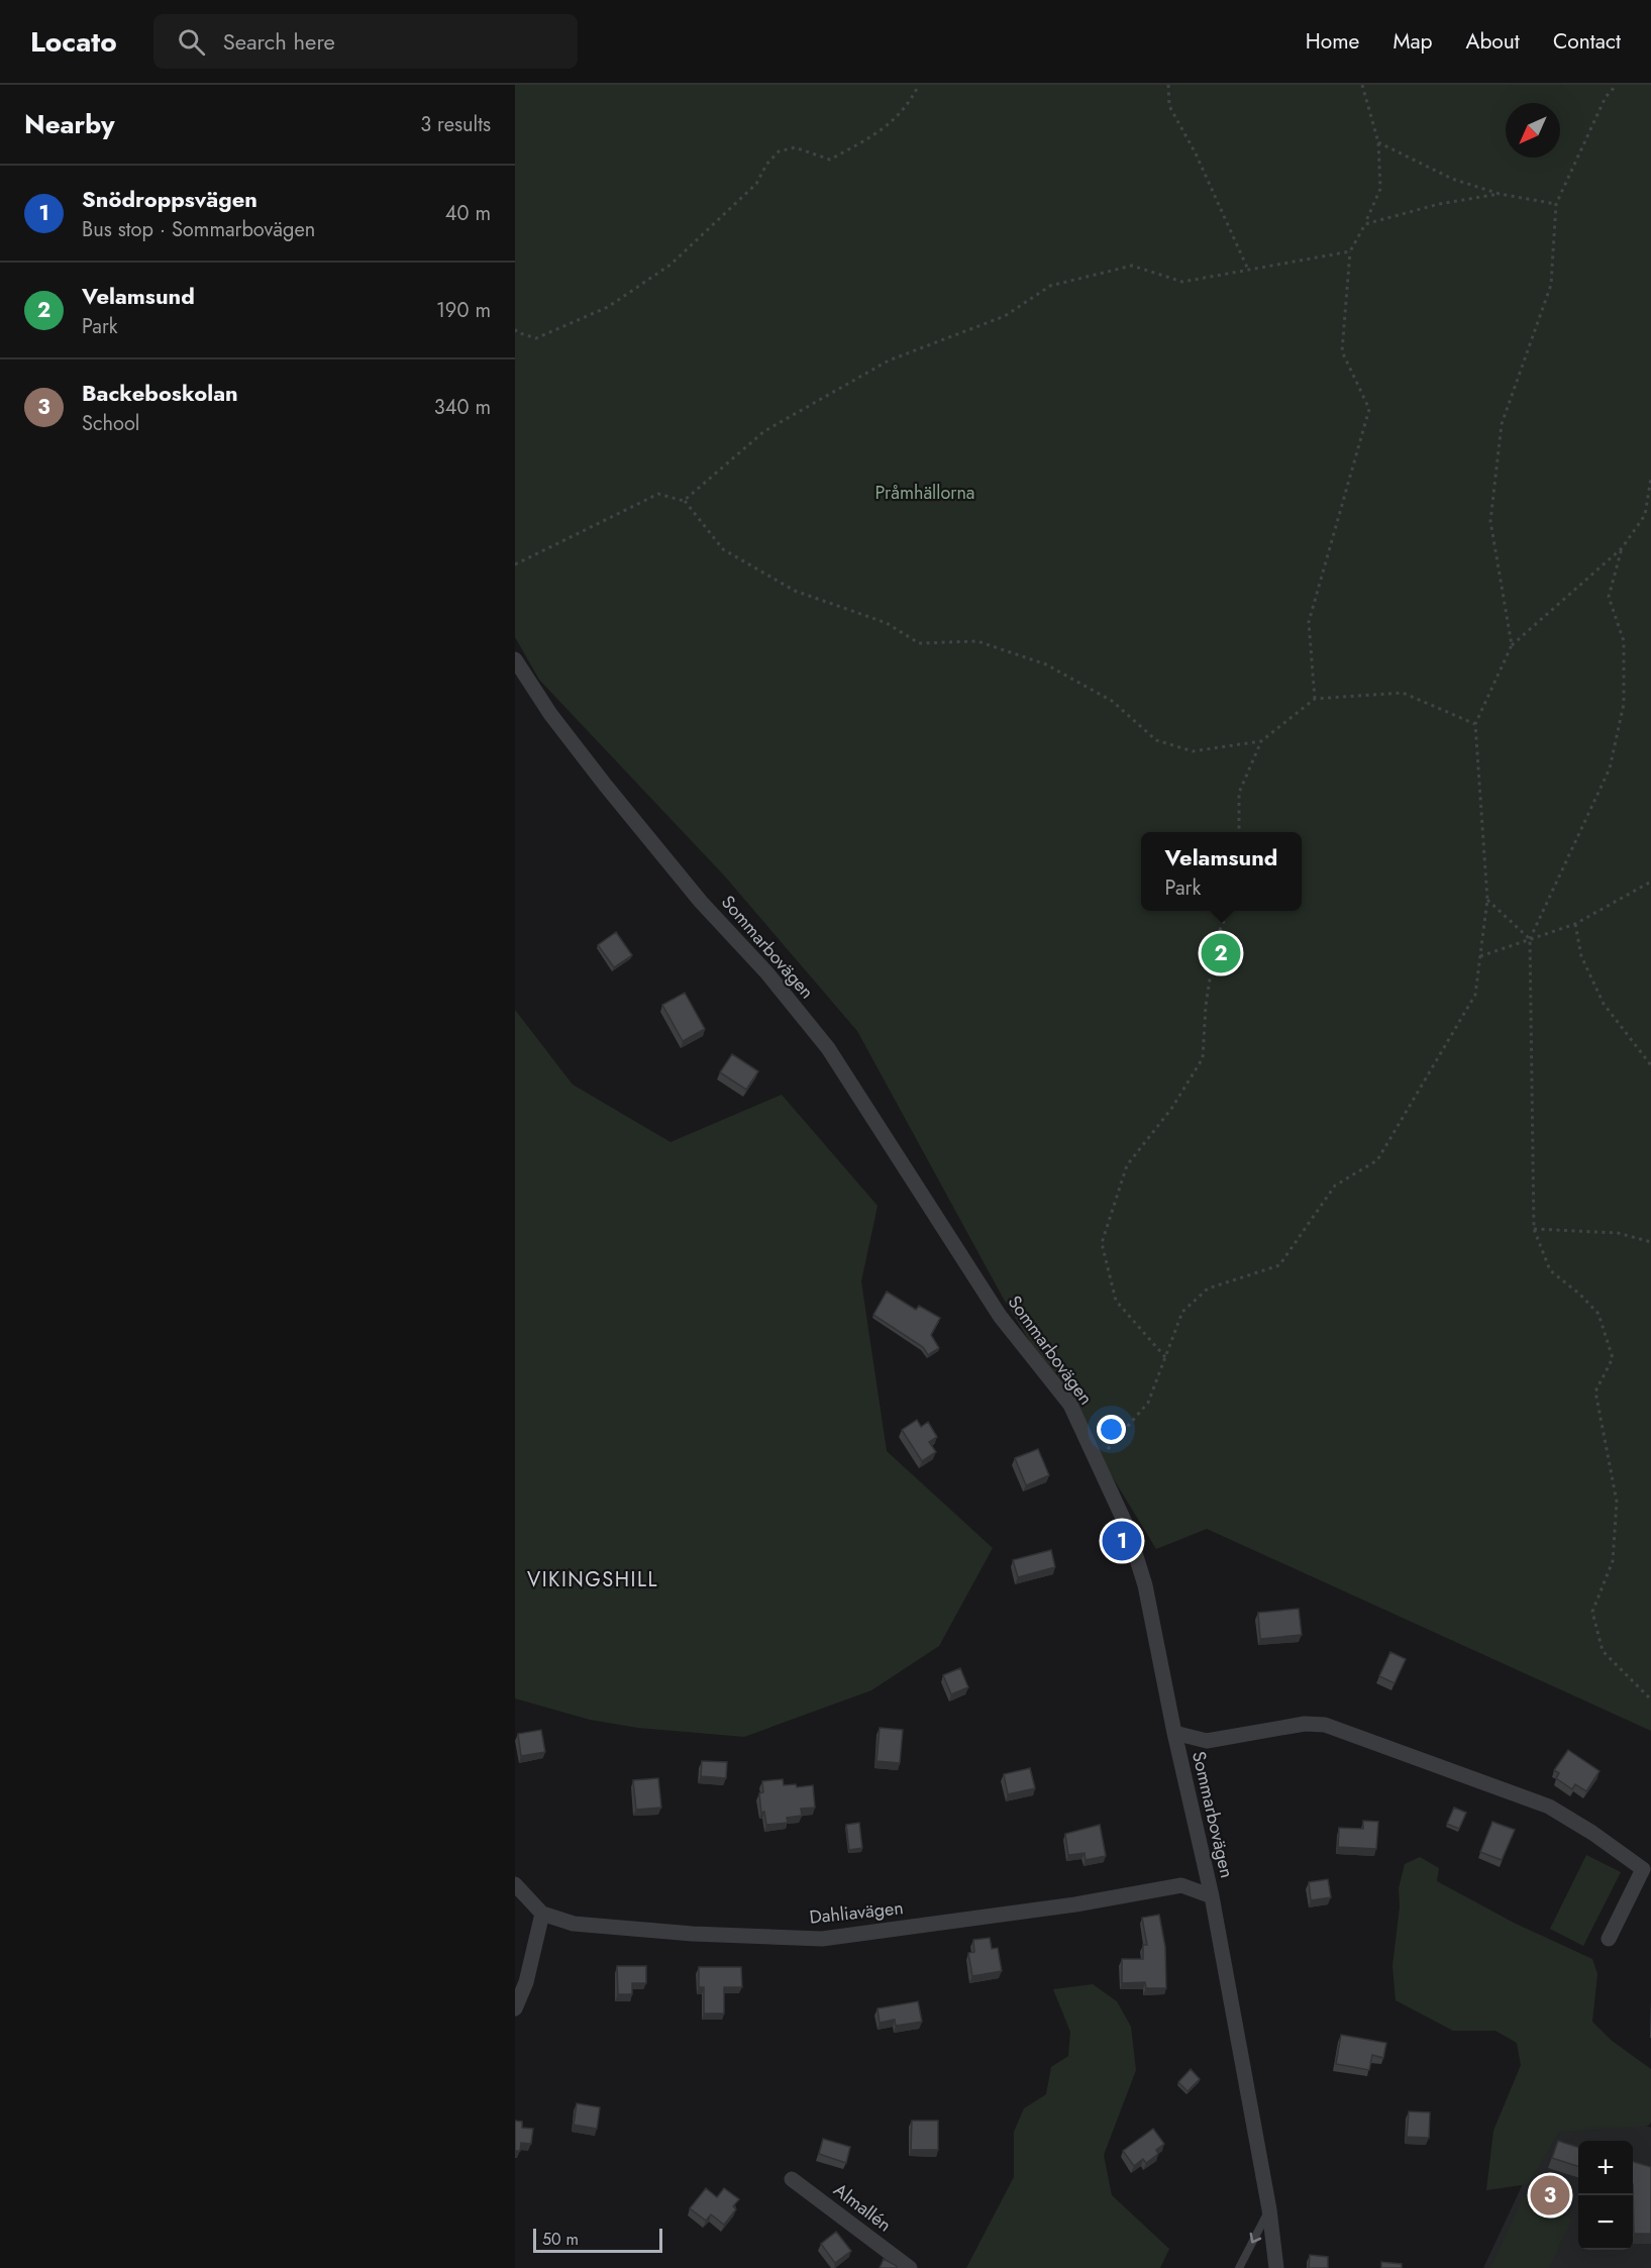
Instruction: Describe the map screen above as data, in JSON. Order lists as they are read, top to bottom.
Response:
{
  "streets": {
    "street": ["Sommarbovägen", "Dahliavägen", "Almallén"]
  },
  "crossings": [
    ["Sommarbovägen", "Dahliavägen"]
  ],
  "districts": ["VIKINGSHILL"],
  "parks": ["Pråmhällorna"],
  "scale_bar": "50 m",
  "north": "bottom left",
  "page": {
    "header": "Locato",
    "search": "Search here",
    "nav": [
      "Home",
      "Map",
      "About",
      "Contact"
    ],
    "heading": ["Nearby", "3 results"],
    "list": [
      {
        "mark": "1",
        "name": "Snödroppsvägen",
        "note": "Bus stop · Sommarbovägen",
        "value": "40 m"
      },
      {
        "mark": "2",
        "name": "Velamsund",
        "note": "Park",
        "value": "190 m"
      },
      {
        "mark": "3",
        "name": "Backeboskolan",
        "note": "School",
        "value": "340 m"
      }
    ],
    "popup": ["Velamsund", "Park"],
    "pins": ["2", "1", "3"],
    "map_buttons": ["+", "−"],
    "scale": "50 m"
  }
}
